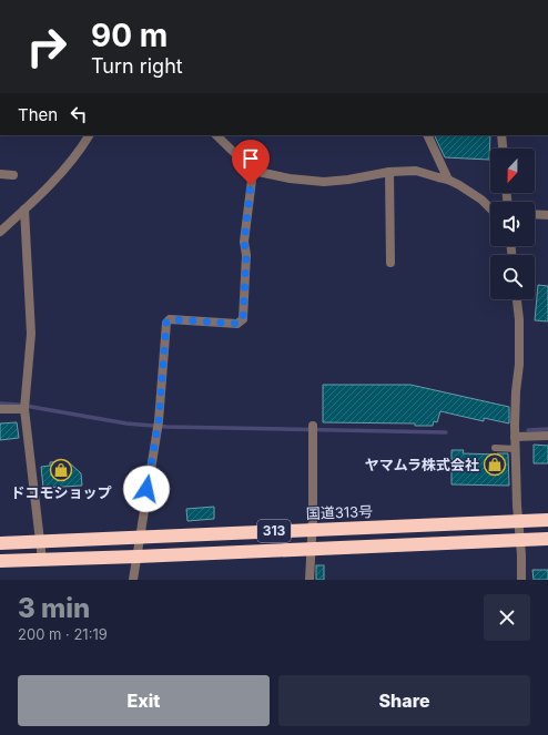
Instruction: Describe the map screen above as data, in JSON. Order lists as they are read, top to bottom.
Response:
{
  "streets": {
    "highway": ["国道313号", "313"]
  },
  "places": {
    "shop": ["ヤマムラ株式会社", "ドコモショップ"]
  },
  "north": "bottom",
  "page": {
    "turn": ["90 m", "Turn right"],
    "then": "Then",
    "heading": ["3 min", "200 m · 21:19"],
    "buttons": ["Exit", "Share"]
  }
}
